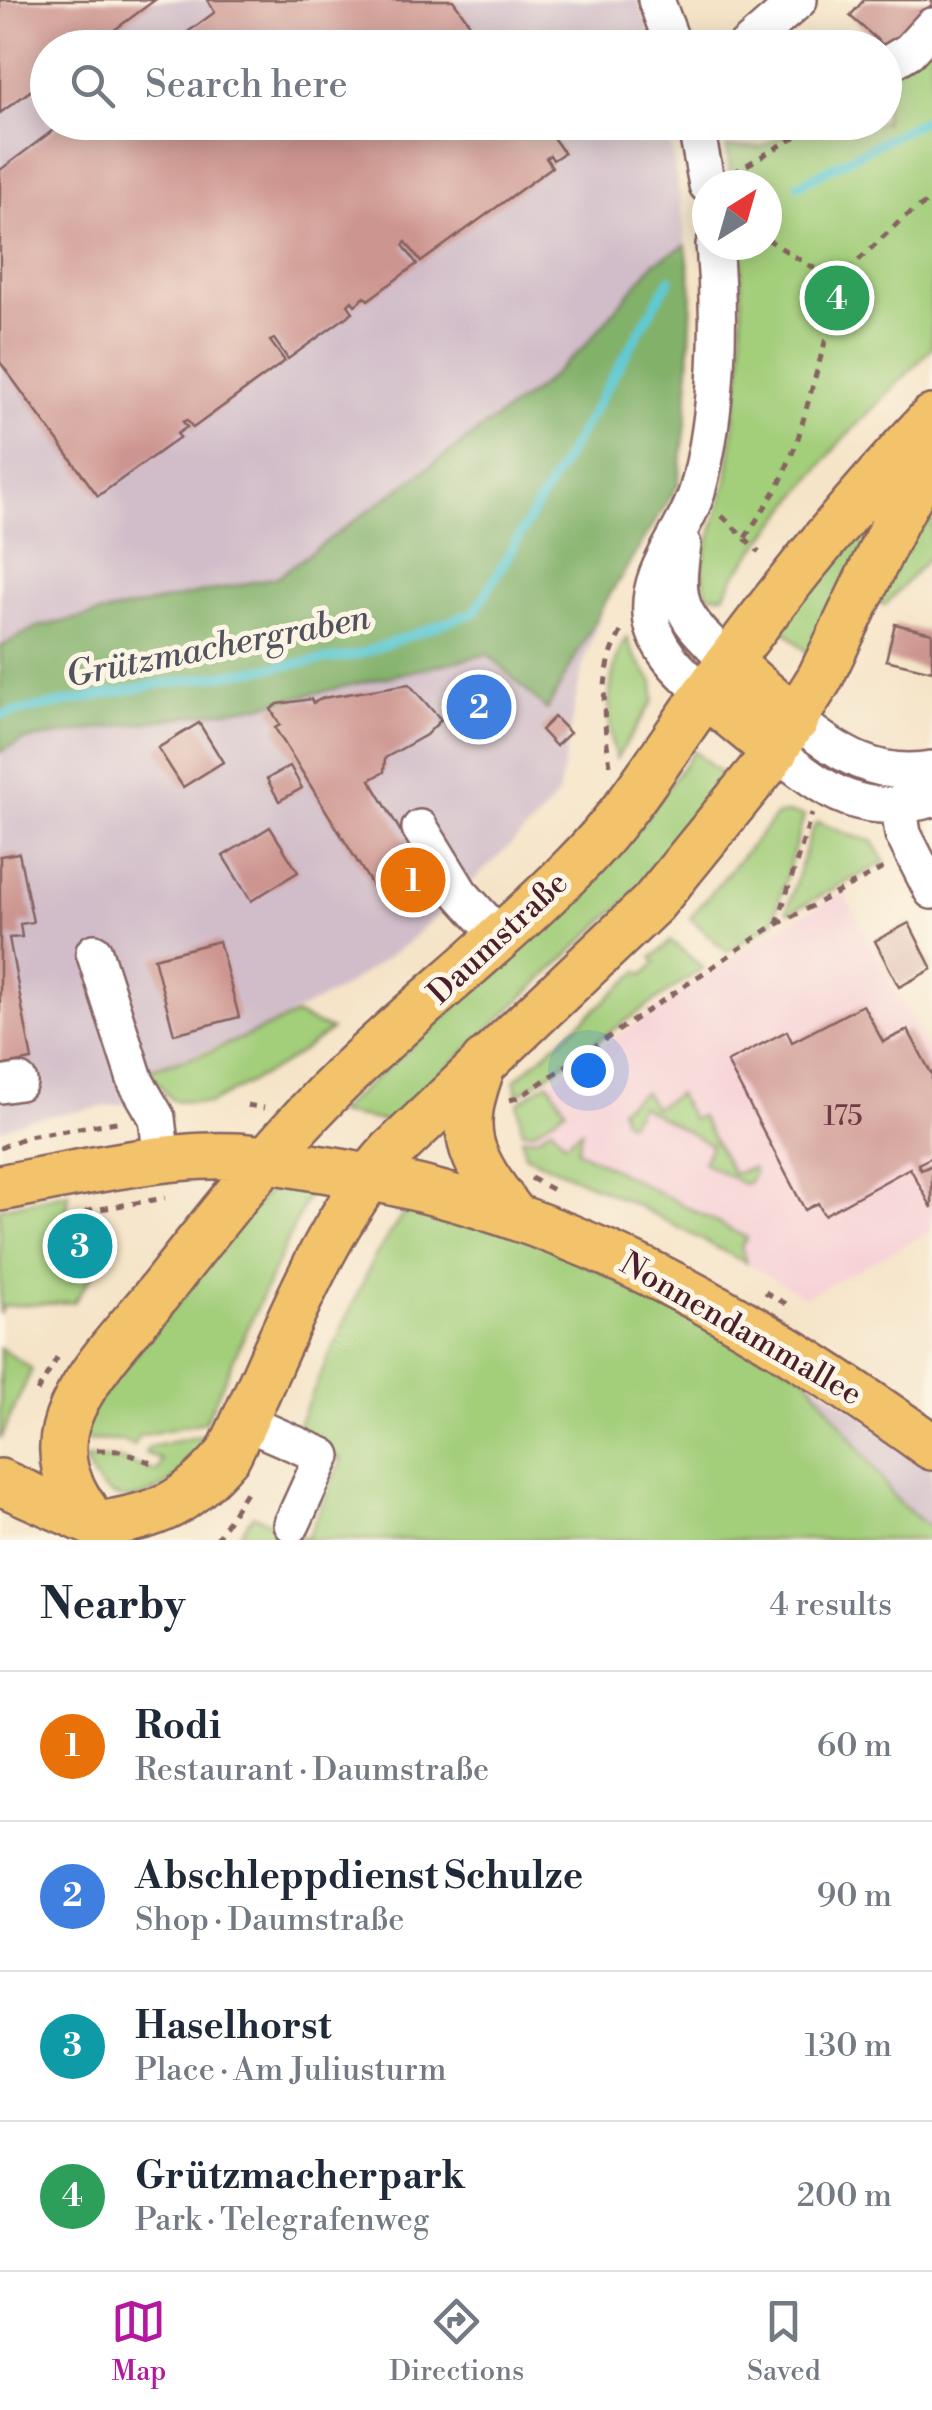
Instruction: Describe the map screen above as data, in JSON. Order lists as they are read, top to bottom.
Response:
{
  "streets": {
    "main road": ["Daumstraße", "Nonnendammallee"]
  },
  "crossings": [
    ["Daumstraße", "Nonnendammallee"]
  ],
  "water": ["Grützmachergraben"],
  "house_numbers": ["175"],
  "north": "top right",
  "page": {
    "search": "Search here",
    "pins": [
      "4",
      "2",
      "1",
      "3"
    ],
    "heading": ["Nearby", "4 results"],
    "list": [
      {
        "mark": "1",
        "name": "Rodi",
        "note": "Restaurant · Daumstraße",
        "value": "60 m"
      },
      {
        "mark": "2",
        "name": "Abschleppdienst Schulze",
        "note": "Shop · Daumstraße",
        "value": "90 m"
      },
      {
        "mark": "3",
        "name": "Haselhorst",
        "note": "Place · Am Juliusturm",
        "value": "130 m"
      },
      {
        "mark": "4",
        "name": "Grützmacherpark",
        "note": "Park · Telegrafenweg",
        "value": "200 m"
      }
    ],
    "nav": ["Map", "Directions", "Saved"]
  }
}
